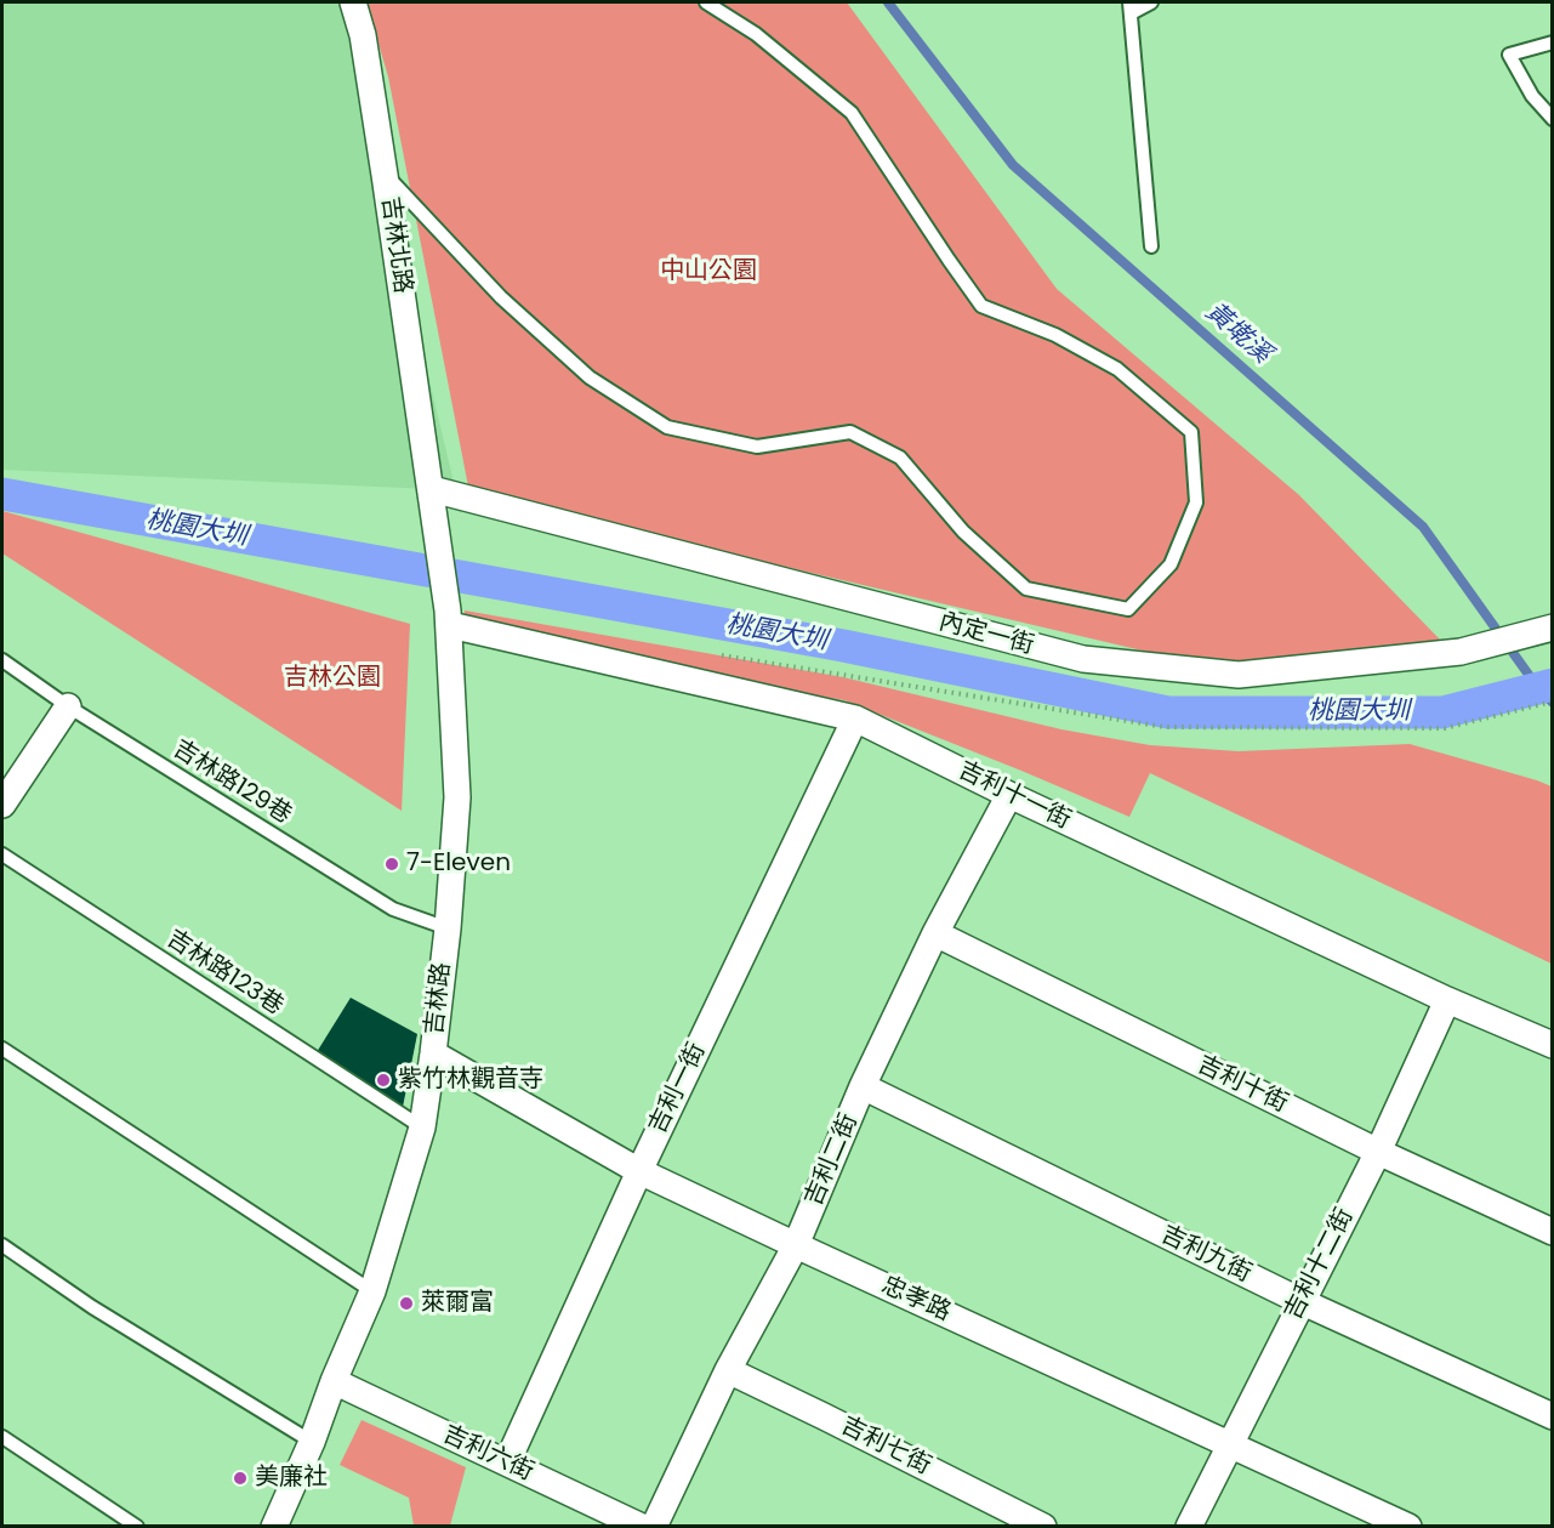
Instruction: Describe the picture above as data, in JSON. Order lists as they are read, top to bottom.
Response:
{
  "streets": {
    "street": [
      "吉林北路",
      "內定一街",
      "吉利十一街",
      "吉林路",
      "吉利十街",
      "吉利一街",
      "吉利二街",
      "吉利九街",
      "吉利十二街",
      "忠孝路",
      "吉利七街",
      "吉利六街"
    ],
    "lane": ["吉林路129巷", "吉林路123巷"]
  },
  "crossings": [
    ["吉林北路", "內定一街"],
    ["吉林北路", "吉林路"],
    ["內定一街", "吉林路"],
    ["吉林路129巷", "吉林路"],
    ["吉利十一街", "吉林路"],
    ["吉利十一街", "吉利一街"],
    ["吉利十一街", "吉利二街"],
    ["吉利十一街", "吉利十二街"],
    ["吉林路123巷", "吉林路"],
    ["吉林路", "忠孝路"],
    ["吉林路", "吉利六街"],
    ["吉利十街", "吉利二街"],
    ["吉利十街", "吉利十二街"],
    ["吉利一街", "忠孝路"],
    ["吉利一街", "吉利六街"],
    ["吉利二街", "吉利九街"],
    ["吉利二街", "忠孝路"],
    ["吉利二街", "吉利七街"],
    ["吉利九街", "吉利十二街"],
    ["吉利十二街", "忠孝路"]
  ],
  "water": ["黃墘溪", "桃園大圳"],
  "parks": ["中山公園", "吉林公園"],
  "places": [
    "7-Eleven",
    "紫竹林觀音寺",
    "萊爾富",
    "美廉社"
  ]
}
